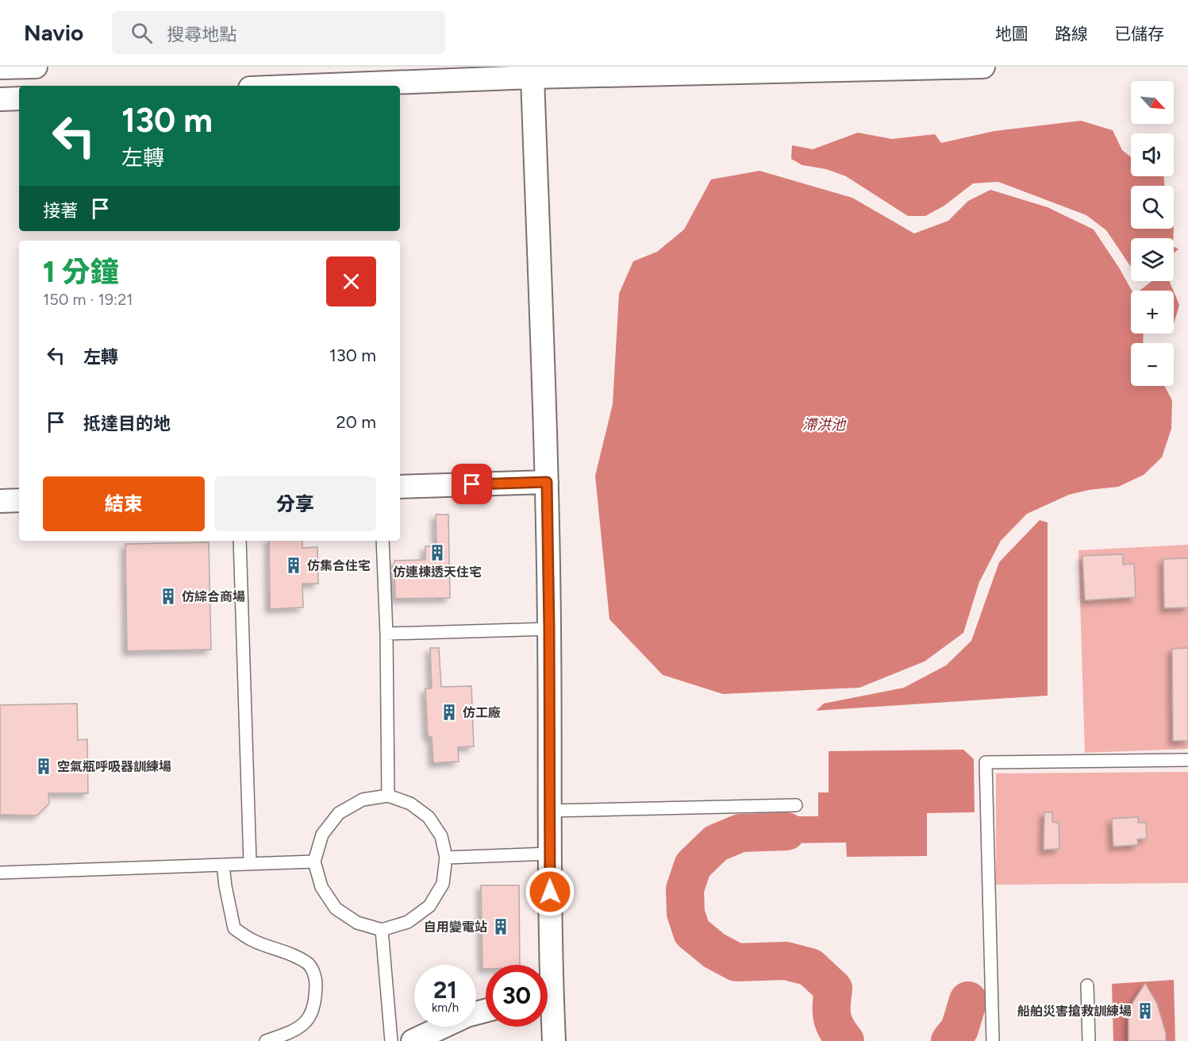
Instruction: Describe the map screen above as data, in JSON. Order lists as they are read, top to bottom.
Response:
{
  "water": ["滯洪池"],
  "places": {
    "building": [
      "仿連棟透天住宅",
      "仿集合住宅",
      "仿綜合商場",
      "仿工廠",
      "空氣瓶呼吸器訓練場",
      "自用變電站",
      "船舶災害搶救訓練場"
    ]
  },
  "north": "bottom right",
  "page": {
    "header": "Navio",
    "search": "搜尋地點",
    "nav": ["地圖", "路線", "已儲存"],
    "map_buttons": ["+", "−"],
    "turn": ["130 m", "左轉"],
    "then": "接著",
    "heading": ["1 分鐘", "150 m · 19:21"],
    "list": [
      {
        "name": "左轉",
        "value": "130 m"
      },
      {
        "name": "抵達目的地",
        "value": "20 m"
      }
    ],
    "buttons": ["結束", "分享"],
    "speed": "21 km/h",
    "limit": "30"
  }
}
